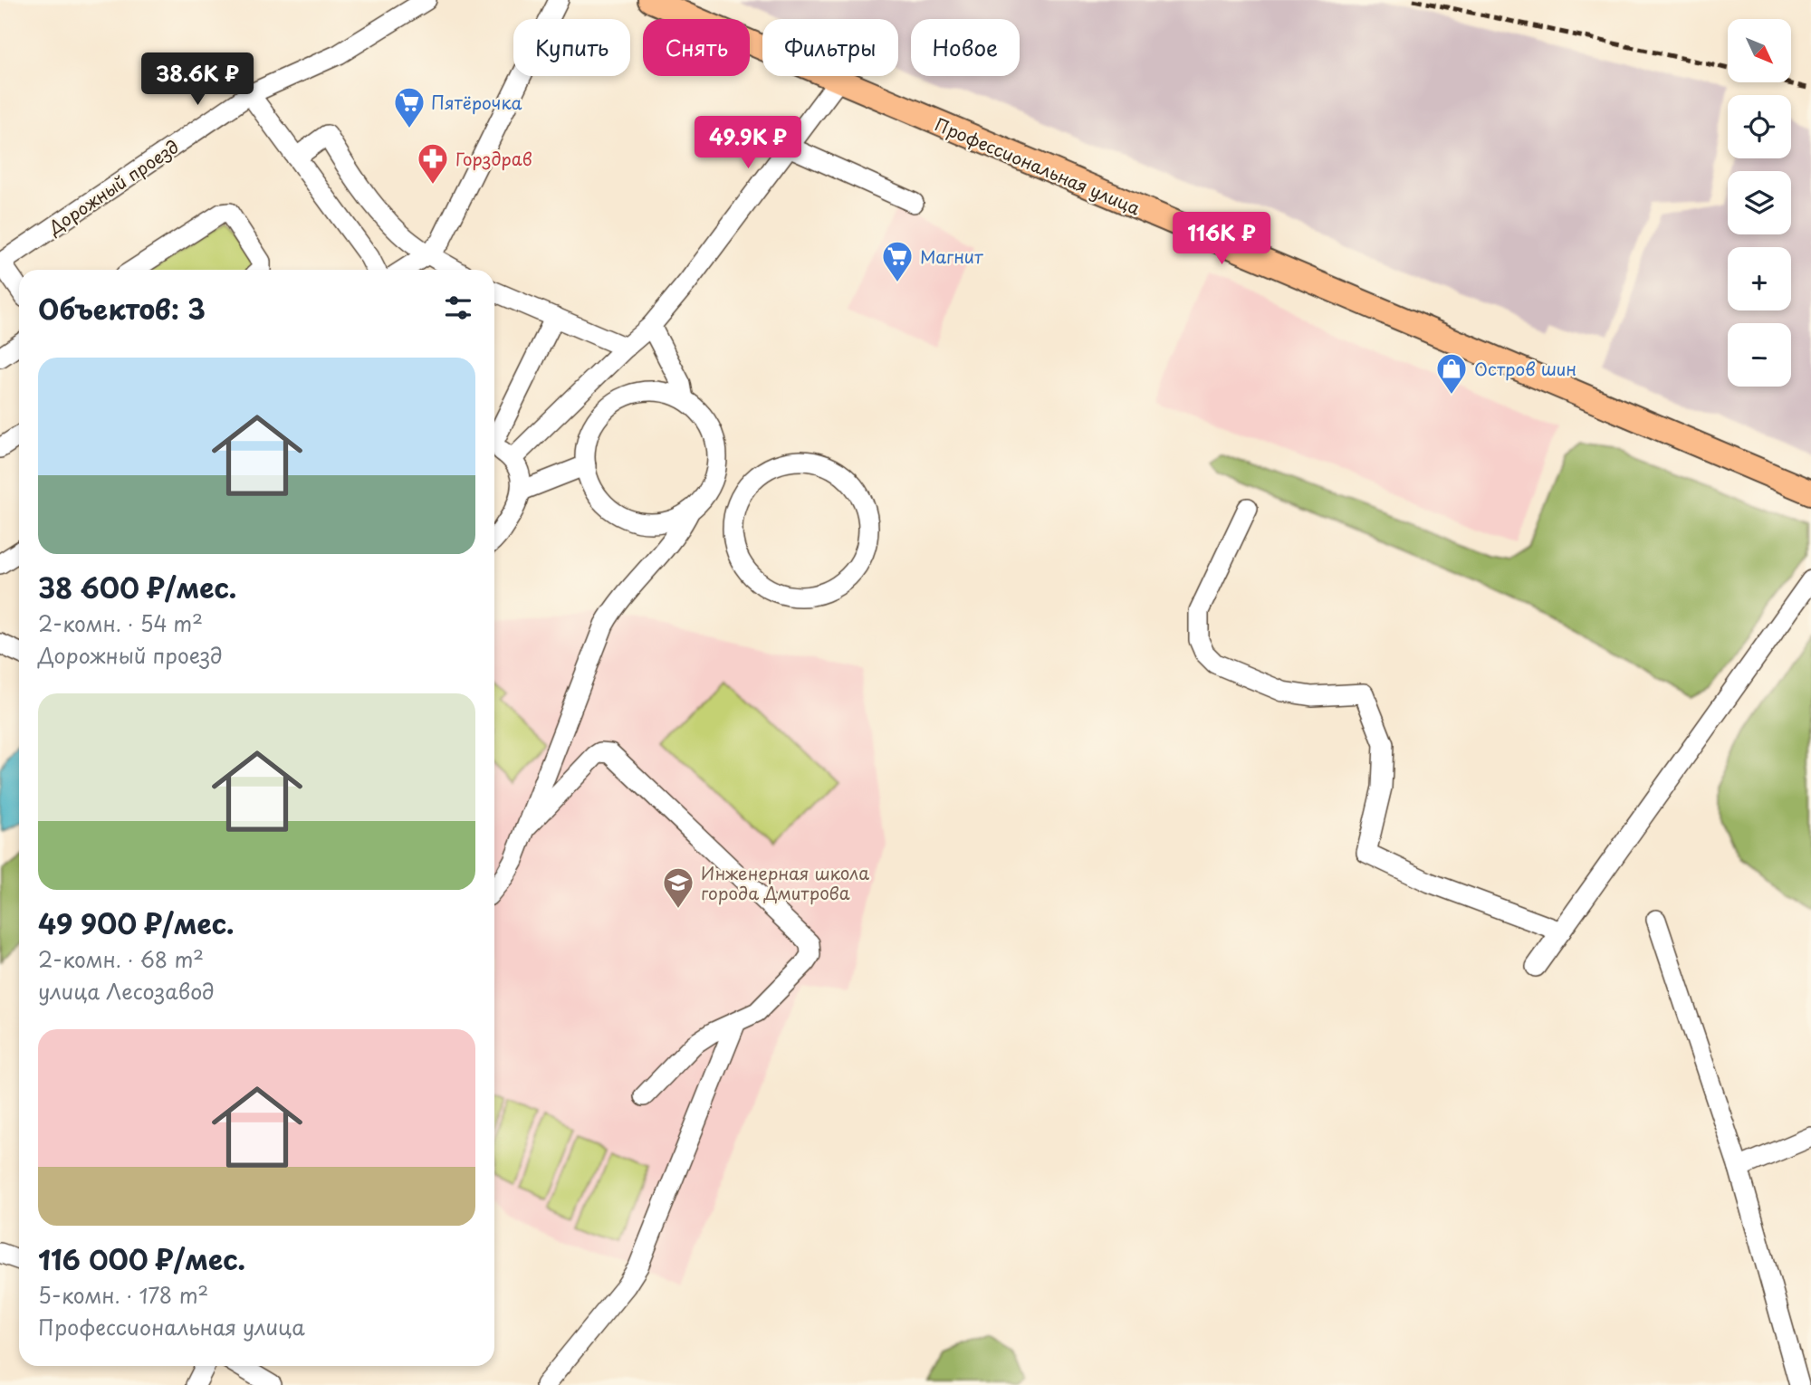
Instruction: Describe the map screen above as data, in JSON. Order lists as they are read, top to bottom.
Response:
{
  "streets": {
    "main road": ["Профессиональная улица"],
    "street": ["Дорожный проезд"]
  },
  "places": {
    "supermarket": ["Пятёрочка", "Магнит"],
    "pharmacy": ["Горздрав"],
    "shop": ["Остров шин"],
    "school or university": ["Инженерная школа города Дмитрова"]
  },
  "north": "bottom right",
  "page": {
    "map_buttons": ["+", "−"],
    "chip": [
      "Купить",
      "Снять",
      "Фильтры",
      "Новое"
    ],
    "price": ["38.6K ₽", "49.9K ₽", "116K ₽"],
    "heading": "Объектов: 3",
    "list": [
      {
        "name": "38 600 ₽/мес.",
        "note": "2-комн. · 54 m² · Дорожный проезд"
      },
      {
        "name": "49 900 ₽/мес.",
        "note": "2-комн. · 68 m² · улица Лесозавод"
      },
      {
        "name": "116 000 ₽/мес.",
        "note": "5-комн. · 178 m² · Профессиональная улица"
      }
    ]
  }
}
